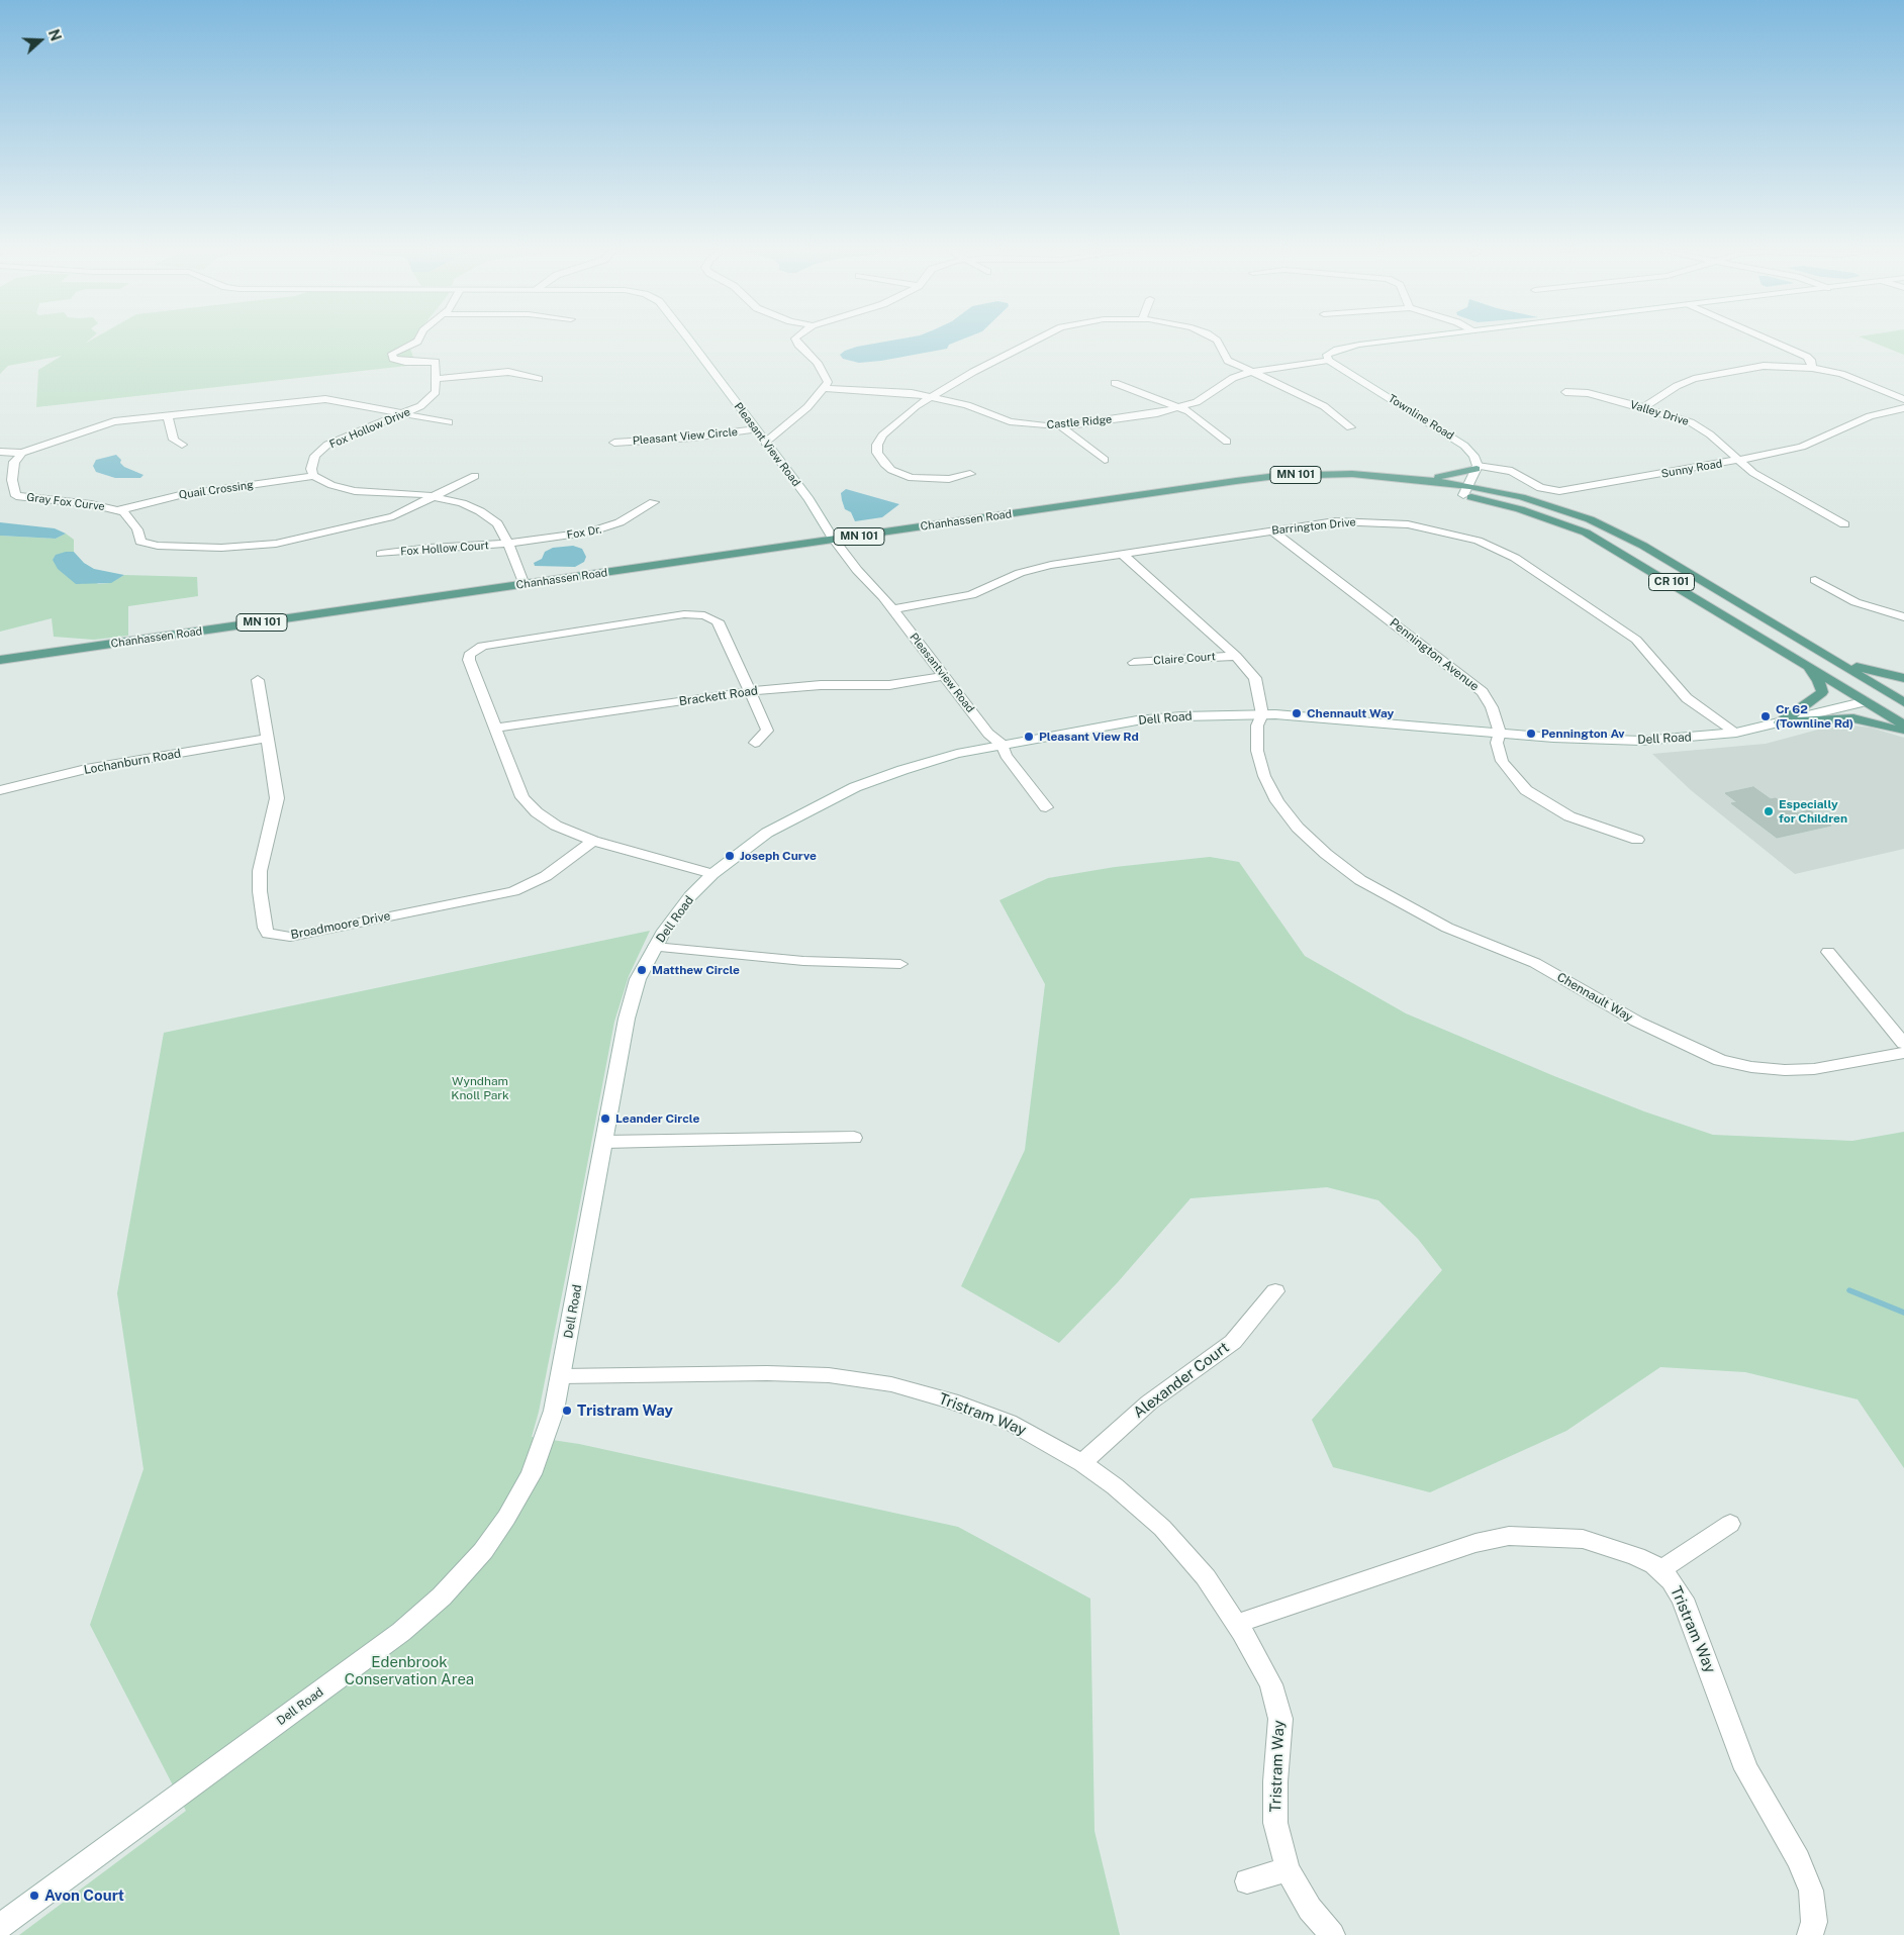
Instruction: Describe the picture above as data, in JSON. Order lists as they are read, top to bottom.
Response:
{
  "streets": {
    "main road": ["MN 101", "Chanhassen Road", "CR 101"],
    "street": [
      "Valley Drive",
      "Townline Road",
      "Castle Ridge",
      "Fox Hollow Drive",
      "Pleasant View Circle",
      "Pleasant View Road",
      "Sunny Road",
      "Quail Crossing",
      "Gray Fox Curve",
      "Barrington Drive",
      "Fox Dr.",
      "Fox Hollow Court",
      "Pennington Avenue",
      "Claire Court",
      "Pleasantview Road",
      "Brackett Road",
      "Dell Road",
      "Lochanburn Road",
      "Broadmoore Drive",
      "Chennault Way",
      "Alexander Court",
      "Tristram Way"
    ]
  },
  "crossings": [
    ["Valley Drive", "Sunny Road"],
    ["Townline Road", "Castle Ridge"],
    ["Townline Road", "Sunny Road"],
    ["Fox Hollow Drive", "Quail Crossing"],
    ["Pleasant View Circle", "Pleasant View Road"],
    ["Pleasant View Road", "Chanhassen Road"],
    ["Pleasant View Road", "Pleasantview Road"],
    ["MN 101", "Chanhassen Road"],
    ["MN 101", "CR 101"],
    ["Quail Crossing", "Gray Fox Curve"],
    ["Chanhassen Road", "Pleasantview Road"],
    ["Barrington Drive", "Pennington Avenue"],
    ["Barrington Drive", "Pleasantview Road"],
    ["Barrington Drive", "Dell Road"],
    ["Barrington Drive", "Chennault Way"],
    ["Fox Dr.", "Fox Hollow Court"],
    ["CR 101", "Dell Road"],
    ["Pennington Avenue", "Dell Road"],
    ["Claire Court", "Chennault Way"],
    ["Pleasantview Road", "Brackett Road"],
    ["Pleasantview Road", "Dell Road"],
    ["Dell Road", "Chennault Way"],
    ["Dell Road", "Tristram Way"],
    ["Lochanburn Road", "Broadmoore Drive"],
    ["Alexander Court", "Tristram Way"]
  ],
  "parks": ["Wyndham Knoll Park", "Edenbrook Conservation Area"],
  "places": [
    "Chennault Way",
    "Cr 62 (Townline Rd)",
    "Pennington Av",
    "Pleasant View Rd",
    "Especially for Children",
    "Joseph Curve",
    "Matthew Circle",
    "Leander Circle",
    "Tristram Way",
    "Avon Court"
  ],
  "north": "right"
}
